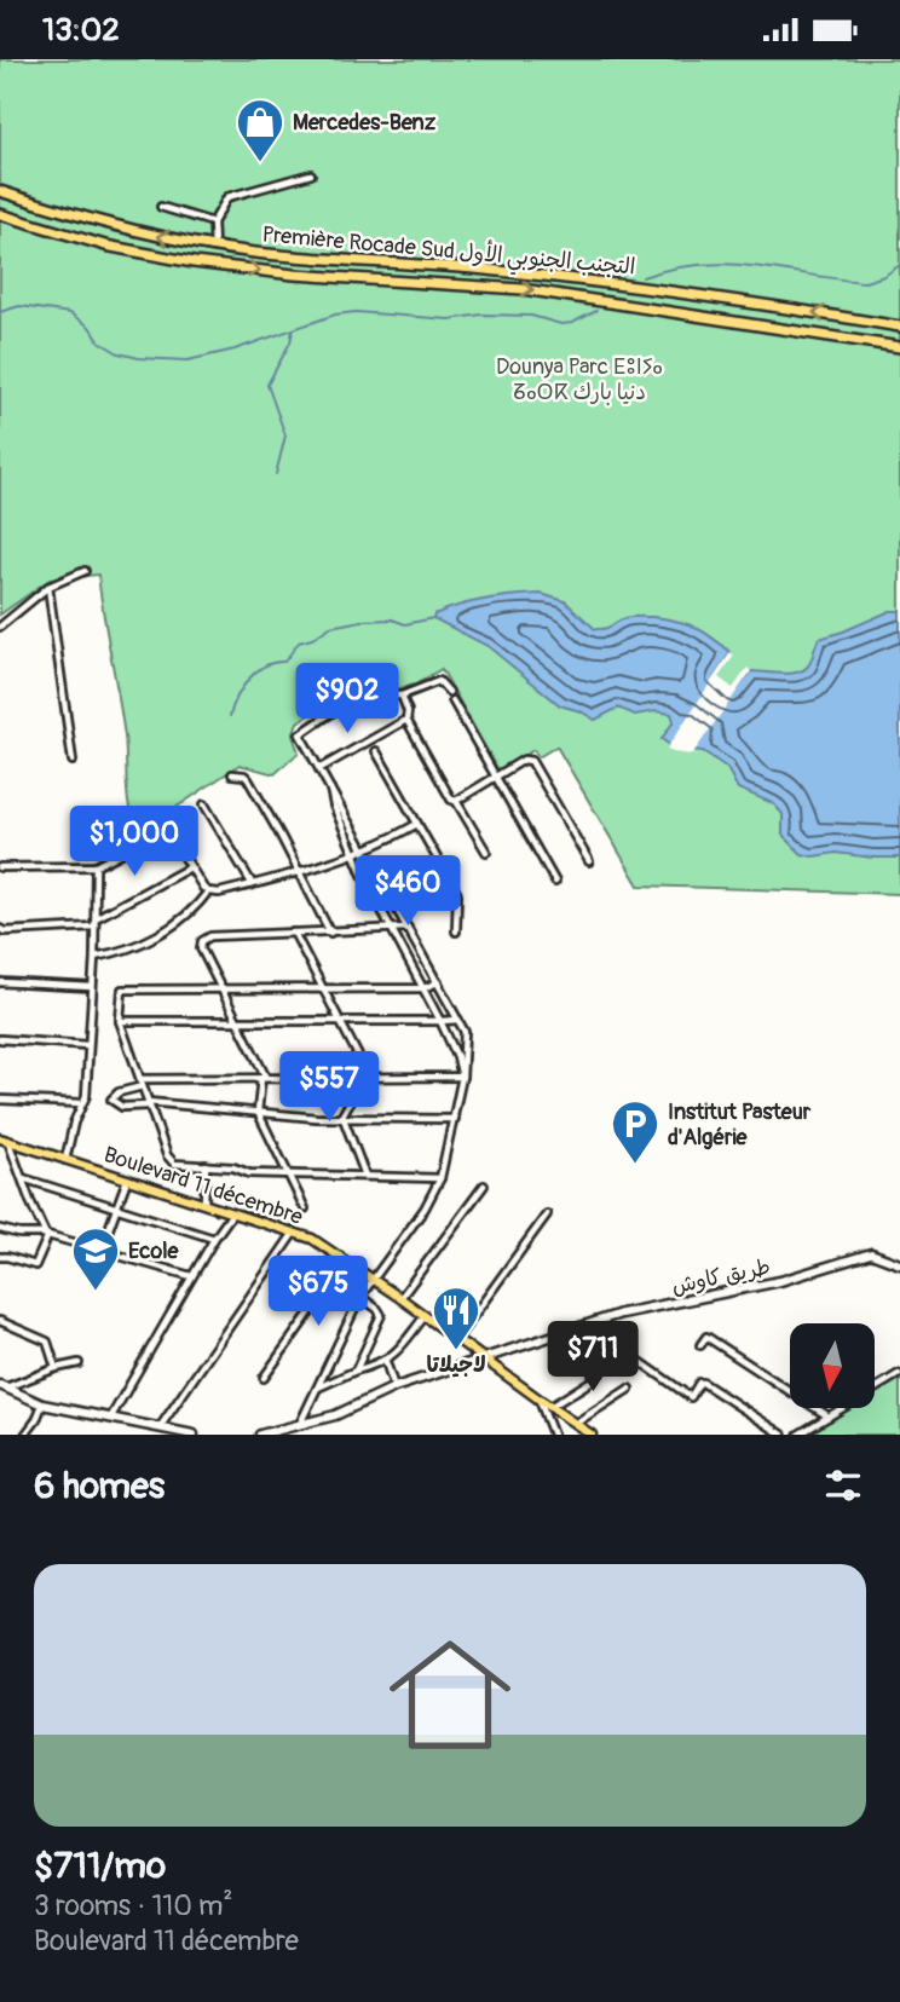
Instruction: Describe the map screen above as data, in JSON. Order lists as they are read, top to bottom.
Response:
{
  "streets": {
    "highway": ["Première Rocade Sud التجنب الجنوبي الأول"],
    "main road": ["Boulevard 11 décembre"],
    "street": ["طريق كاوش"]
  },
  "crossings": [
    ["Boulevard 11 décembre", "طريق كاوش"]
  ],
  "parks": ["Dounya Parc ⴹⵓⵏⵢⴰ ⵒⴰⵔⴽ دنيا بارك"],
  "places": {
    "shop": ["Mercedes-Benz"],
    "parking": ["Institut Pasteur d'Algérie"],
    "school or university": ["Ecole"],
    "restaurant": ["لاجيلاتا"]
  },
  "north": "bottom",
  "page": {
    "status": "13:02",
    "price": [
      "$902",
      "$1,000",
      "$460",
      "$557",
      "$675",
      "$711"
    ],
    "heading": "6 homes",
    "list": [
      {
        "name": "$711/mo",
        "note": "3 rooms · 110 m² · Boulevard 11 décembre"
      }
    ]
  }
}
